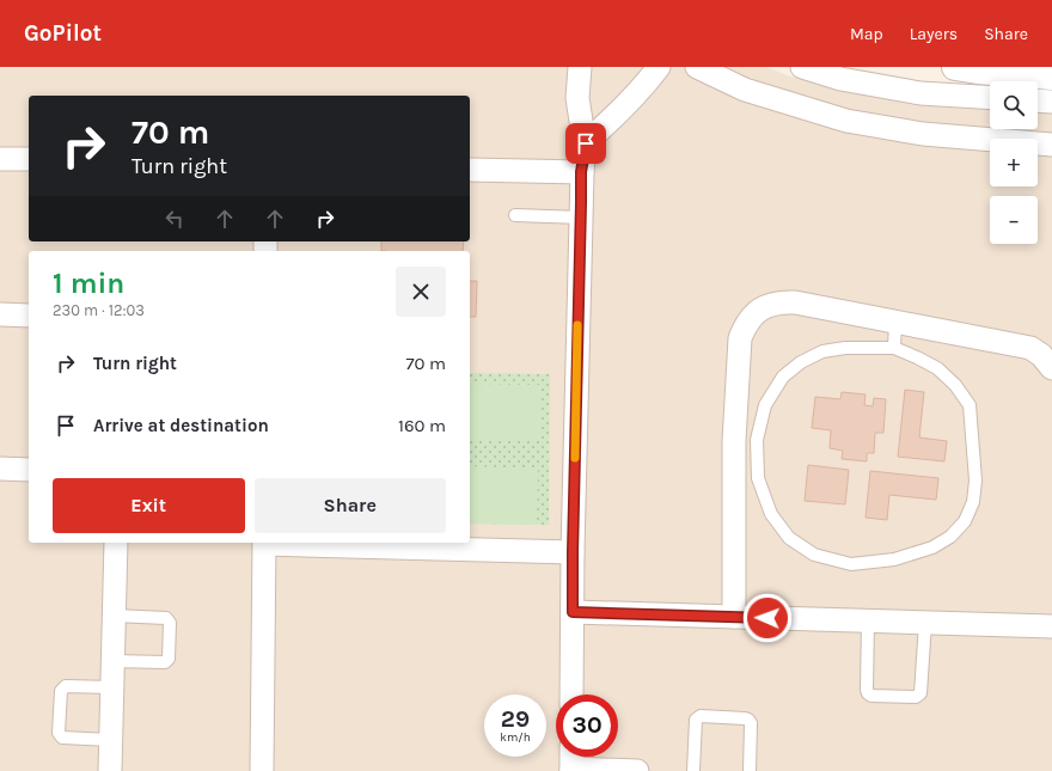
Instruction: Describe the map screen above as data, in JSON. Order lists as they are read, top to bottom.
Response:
{
  "page": {
    "header": "GoPilot",
    "nav": ["Map", "Layers", "Share"],
    "map_buttons": ["+", "−"],
    "turn": ["70 m", "Turn right"],
    "heading": ["1 min", "230 m · 12:03"],
    "list": [
      {
        "name": "Turn right",
        "value": "70 m"
      },
      {
        "name": "Arrive at destination",
        "value": "160 m"
      }
    ],
    "buttons": ["Exit", "Share"],
    "speed": "29 km/h",
    "limit": "30"
  }
}
